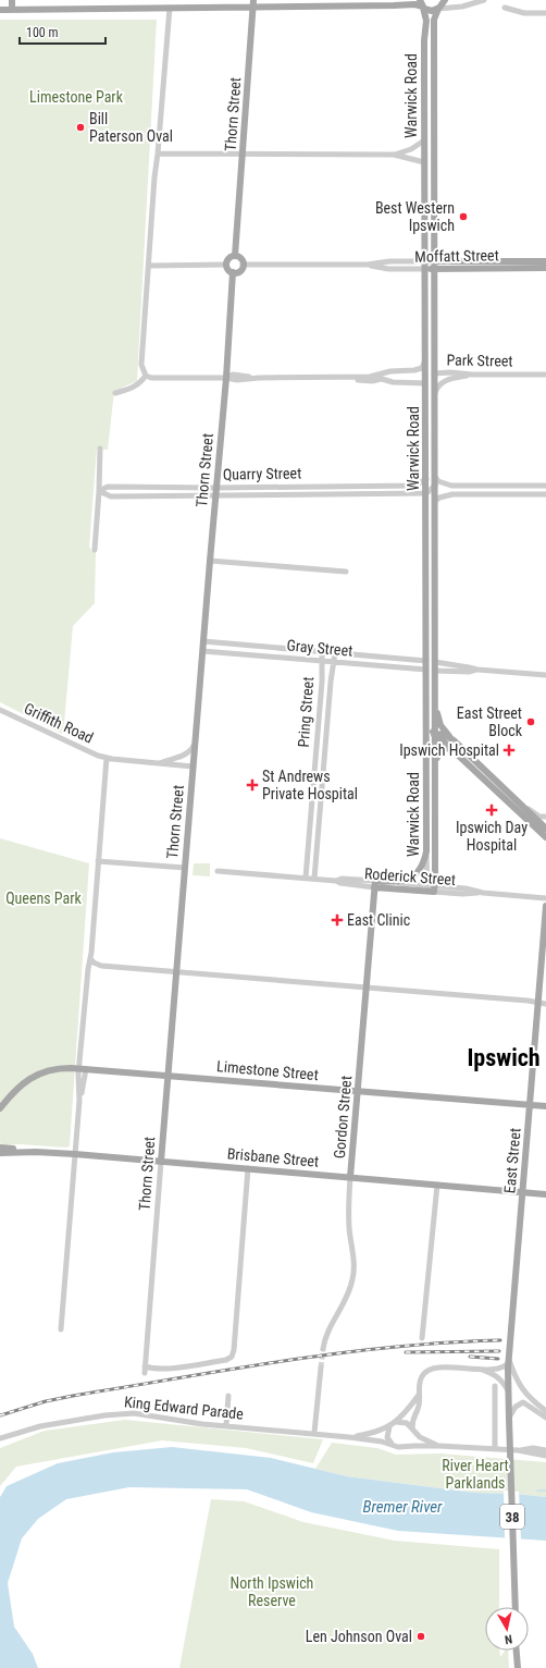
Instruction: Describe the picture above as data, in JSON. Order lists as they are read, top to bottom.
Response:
{
  "streets": {
    "main road": [
      "Warwick Road",
      "Thorn Street",
      "Moffatt Street",
      "Park Street",
      "Gray Street",
      "Roderick Street",
      "Limestone Street",
      "Gordon Street",
      "Brisbane Street",
      "East Street",
      "38"
    ],
    "street": [
      "Quarry Street",
      "Pring Street",
      "Griffith Road",
      "King Edward Parade"
    ]
  },
  "crossings": [
    ["Warwick Road", "Moffatt Street"],
    ["Warwick Road", "Park Street"],
    ["Warwick Road", "Quarry Street"],
    ["Warwick Road", "Gray Street"],
    ["Warwick Road", "Roderick Street"],
    ["Thorn Street", "Moffatt Street"],
    ["Thorn Street", "Quarry Street"],
    ["Thorn Street", "Gray Street"],
    ["Thorn Street", "Griffith Road"],
    ["Thorn Street", "Limestone Street"],
    ["Thorn Street", "Brisbane Street"],
    ["Gray Street", "Pring Street"],
    ["Pring Street", "Roderick Street"],
    ["Roderick Street", "Gordon Street"],
    ["Limestone Street", "Gordon Street"],
    ["Limestone Street", "East Street"],
    ["Gordon Street", "Brisbane Street"],
    ["Brisbane Street", "East Street"],
    ["East Street", "38"]
  ],
  "districts": ["Ipswich"],
  "water": ["Bremer River"],
  "parks": [
    "Limestone Park",
    "Queens Park",
    "River Heart Parklands",
    "North Ipswich Reserve"
  ],
  "places": {
    "other": [
      "Bill Paterson Oval",
      "Best Western Ipswich",
      "East Street Block",
      "Len Johnson Oval"
    ],
    "health": [
      "Ipswich Hospital",
      "St Andrews Private Hospital",
      "Ipswich Day Hospital",
      "East Clinic"
    ]
  },
  "scale_bar": "100 m",
  "north": "bottom"
}
